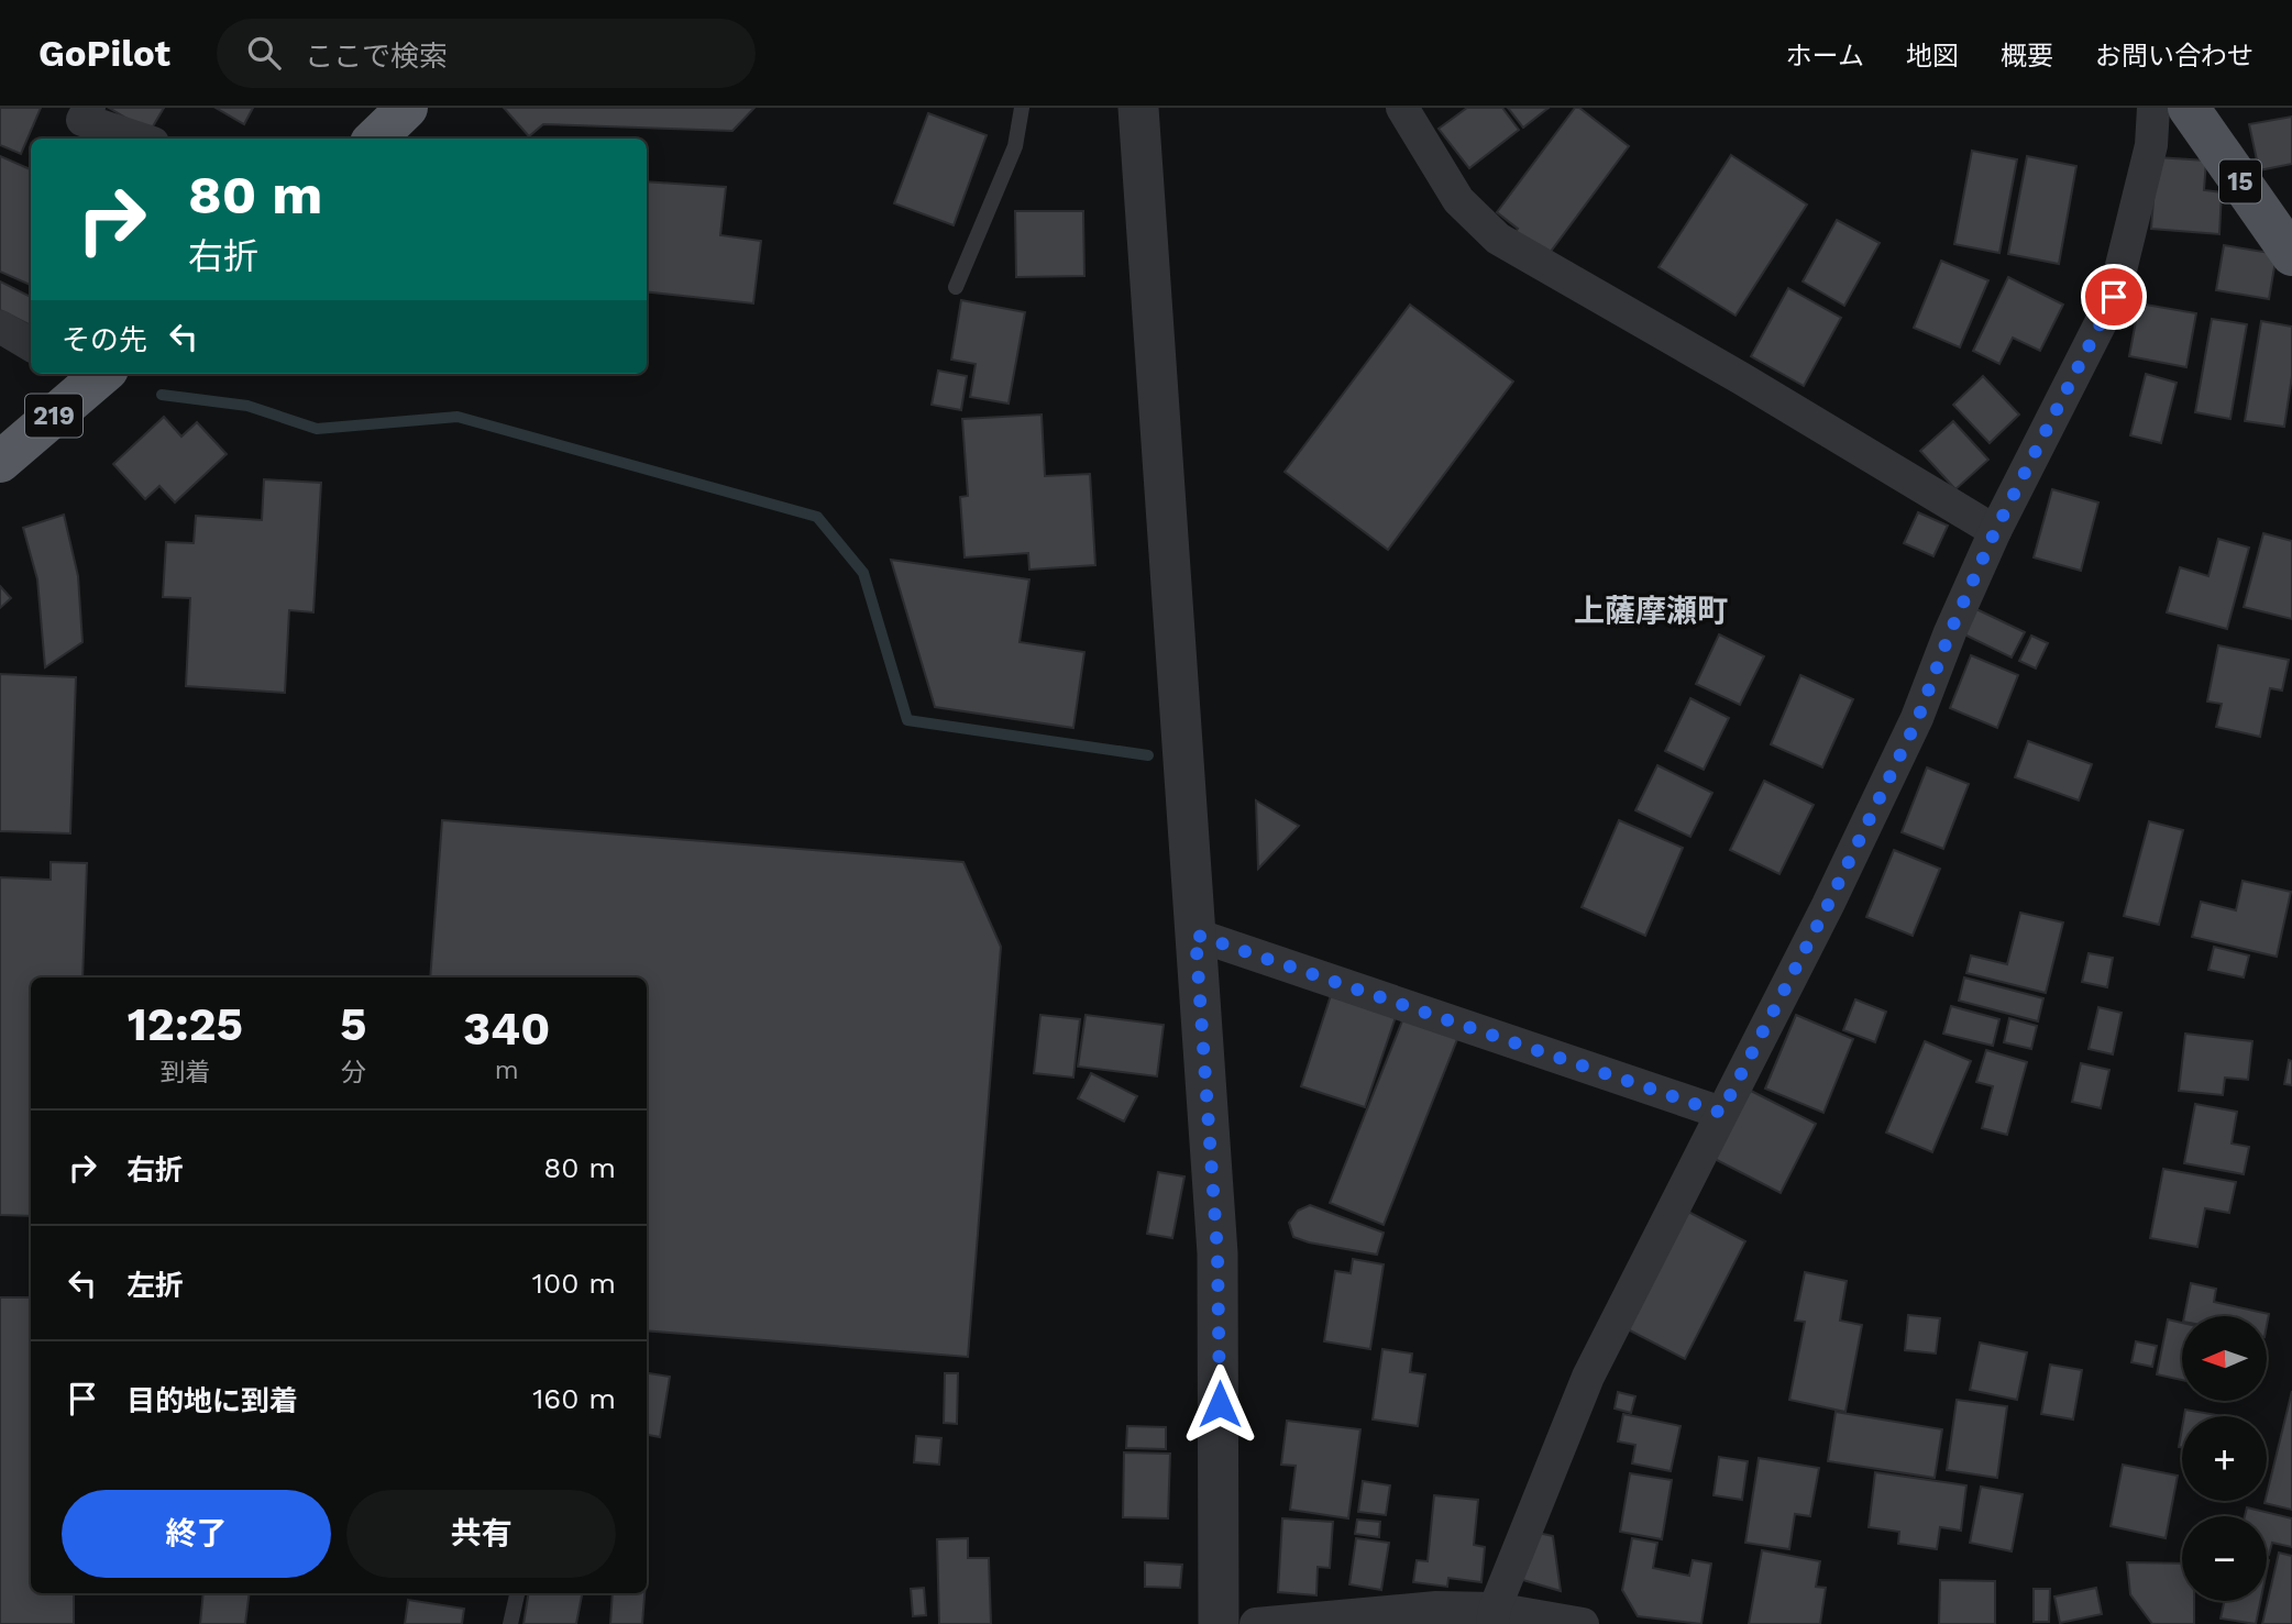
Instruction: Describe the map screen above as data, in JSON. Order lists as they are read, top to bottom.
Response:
{
  "streets": {
    "highway": ["219"],
    "main road": ["15"]
  },
  "districts": ["上薩摩瀬町"],
  "north": "left",
  "page": {
    "header": "GoPilot",
    "search": "ここで検索",
    "nav": [
      "ホーム",
      "地図",
      "概要",
      "お問い合わせ"
    ],
    "turn": ["80 m", "右折"],
    "then": "その先",
    "eta": [
      "12:25",
      "到着",
      "5",
      "分",
      "340",
      "m"
    ],
    "list": [
      {
        "name": "右折",
        "value": "80 m"
      },
      {
        "name": "左折",
        "value": "100 m"
      },
      {
        "name": "目的地に到着",
        "value": "160 m"
      }
    ],
    "map_buttons": ["+", "−"],
    "buttons": ["終了", "共有"]
  }
}
